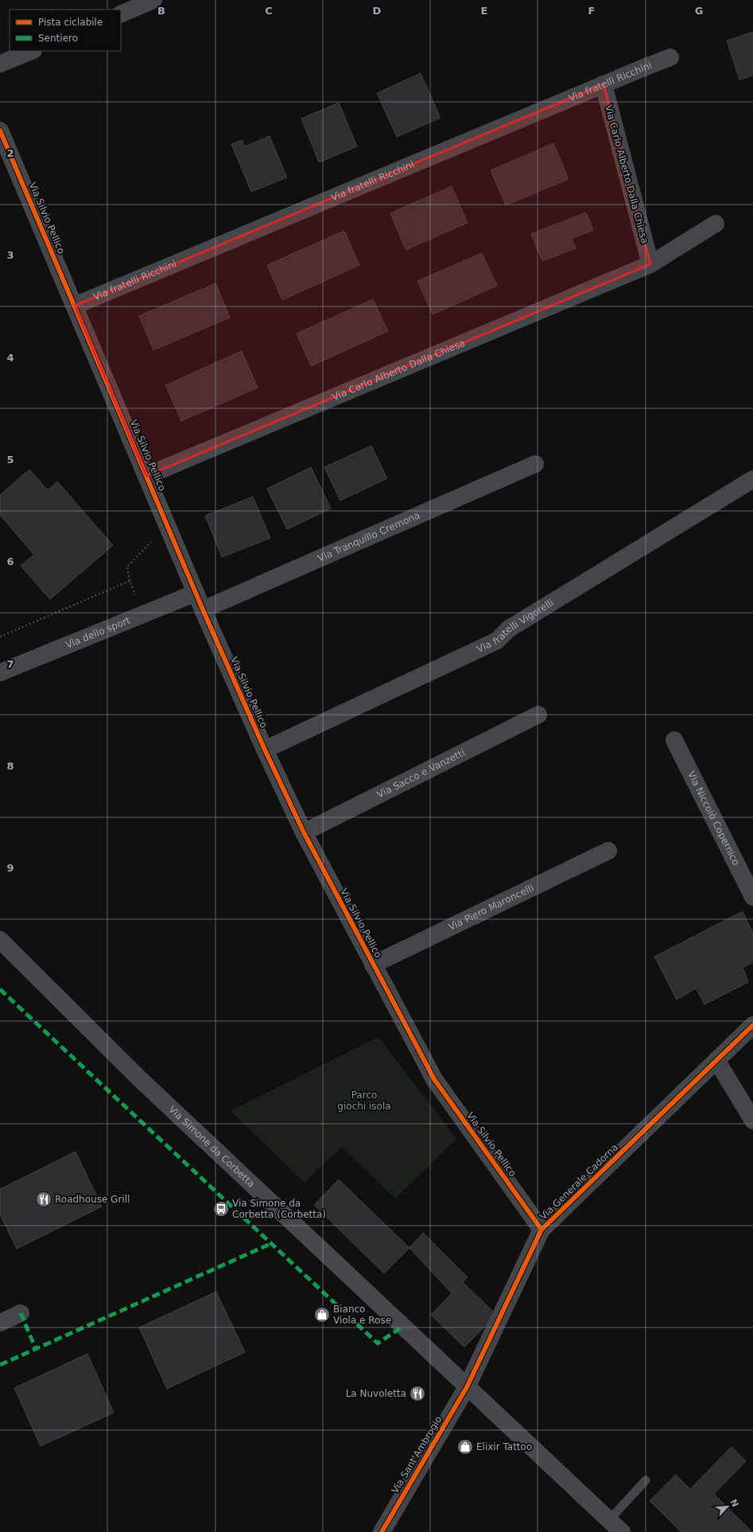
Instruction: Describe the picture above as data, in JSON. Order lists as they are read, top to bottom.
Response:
{
  "streets": {
    "main road": ["Via Simone da Corbetta"],
    "street": [
      "Via fratelli Ricchini",
      "Via Carlo Alberto Dalla Chiesa",
      "Via Silvio Pellico",
      "Via Tranquillo Cremona",
      "Via fratelli Vigorelli",
      "Via dello sport",
      "Via Sacco e Vanzetti",
      "Via Niccolò Copernico",
      "Via Piero Maroncelli",
      "Via Generale Cadorna",
      "Via Sant'Ambrogio"
    ]
  },
  "crossings": [
    ["Via fratelli Ricchini", "Via Carlo Alberto Dalla Chiesa"],
    ["Via fratelli Ricchini", "Via Silvio Pellico"],
    ["Via Carlo Alberto Dalla Chiesa", "Via Silvio Pellico"],
    ["Via Silvio Pellico", "Via Tranquillo Cremona"],
    ["Via Silvio Pellico", "Via fratelli Vigorelli"],
    ["Via Silvio Pellico", "Via dello sport"],
    ["Via Silvio Pellico", "Via Sacco e Vanzetti"],
    ["Via Silvio Pellico", "Via Piero Maroncelli"],
    ["Via Silvio Pellico", "Via Generale Cadorna"],
    ["Via Simone da Corbetta", "Via Generale Cadorna"],
    ["Via Simone da Corbetta", "Via Sant'Ambrogio"],
    ["Via Generale Cadorna", "Via Sant'Ambrogio"]
  ],
  "parks": ["Parco giochi isola"],
  "places": {
    "restaurant": ["Roadhouse Grill", "La Nuvoletta"],
    "bus stop": ["Via Simone da Corbetta (Corbetta)"],
    "shop": ["Bianco Viola e Rose", "Elixir Tattoo"]
  },
  "legend": ["Pista ciclabile", "Sentiero"],
  "north": "top right",
  "grid": {
    "columns": [
      "B",
      "C",
      "D",
      "E",
      "F",
      "G"
    ],
    "rows": [
      "2",
      "3",
      "4",
      "5",
      "6",
      "7",
      "8",
      "9"
    ]
  }
}
